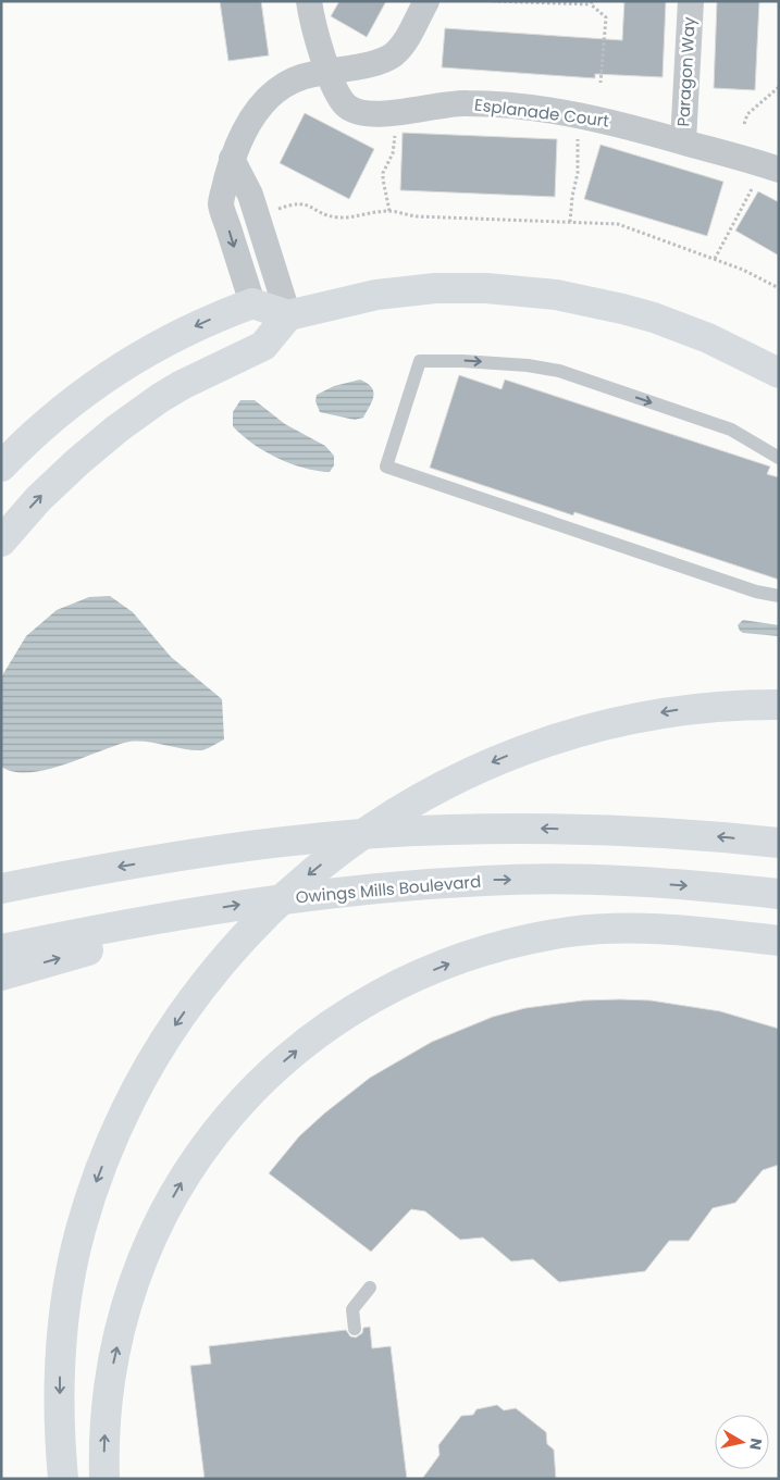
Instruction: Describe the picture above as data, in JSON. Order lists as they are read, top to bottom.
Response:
{
  "streets": {
    "main road": ["Owings Mills Boulevard"],
    "street": ["Paragon Way", "Esplanade Court"]
  },
  "crossings": [
    ["Paragon Way", "Esplanade Court"]
  ],
  "north": "right"
}
